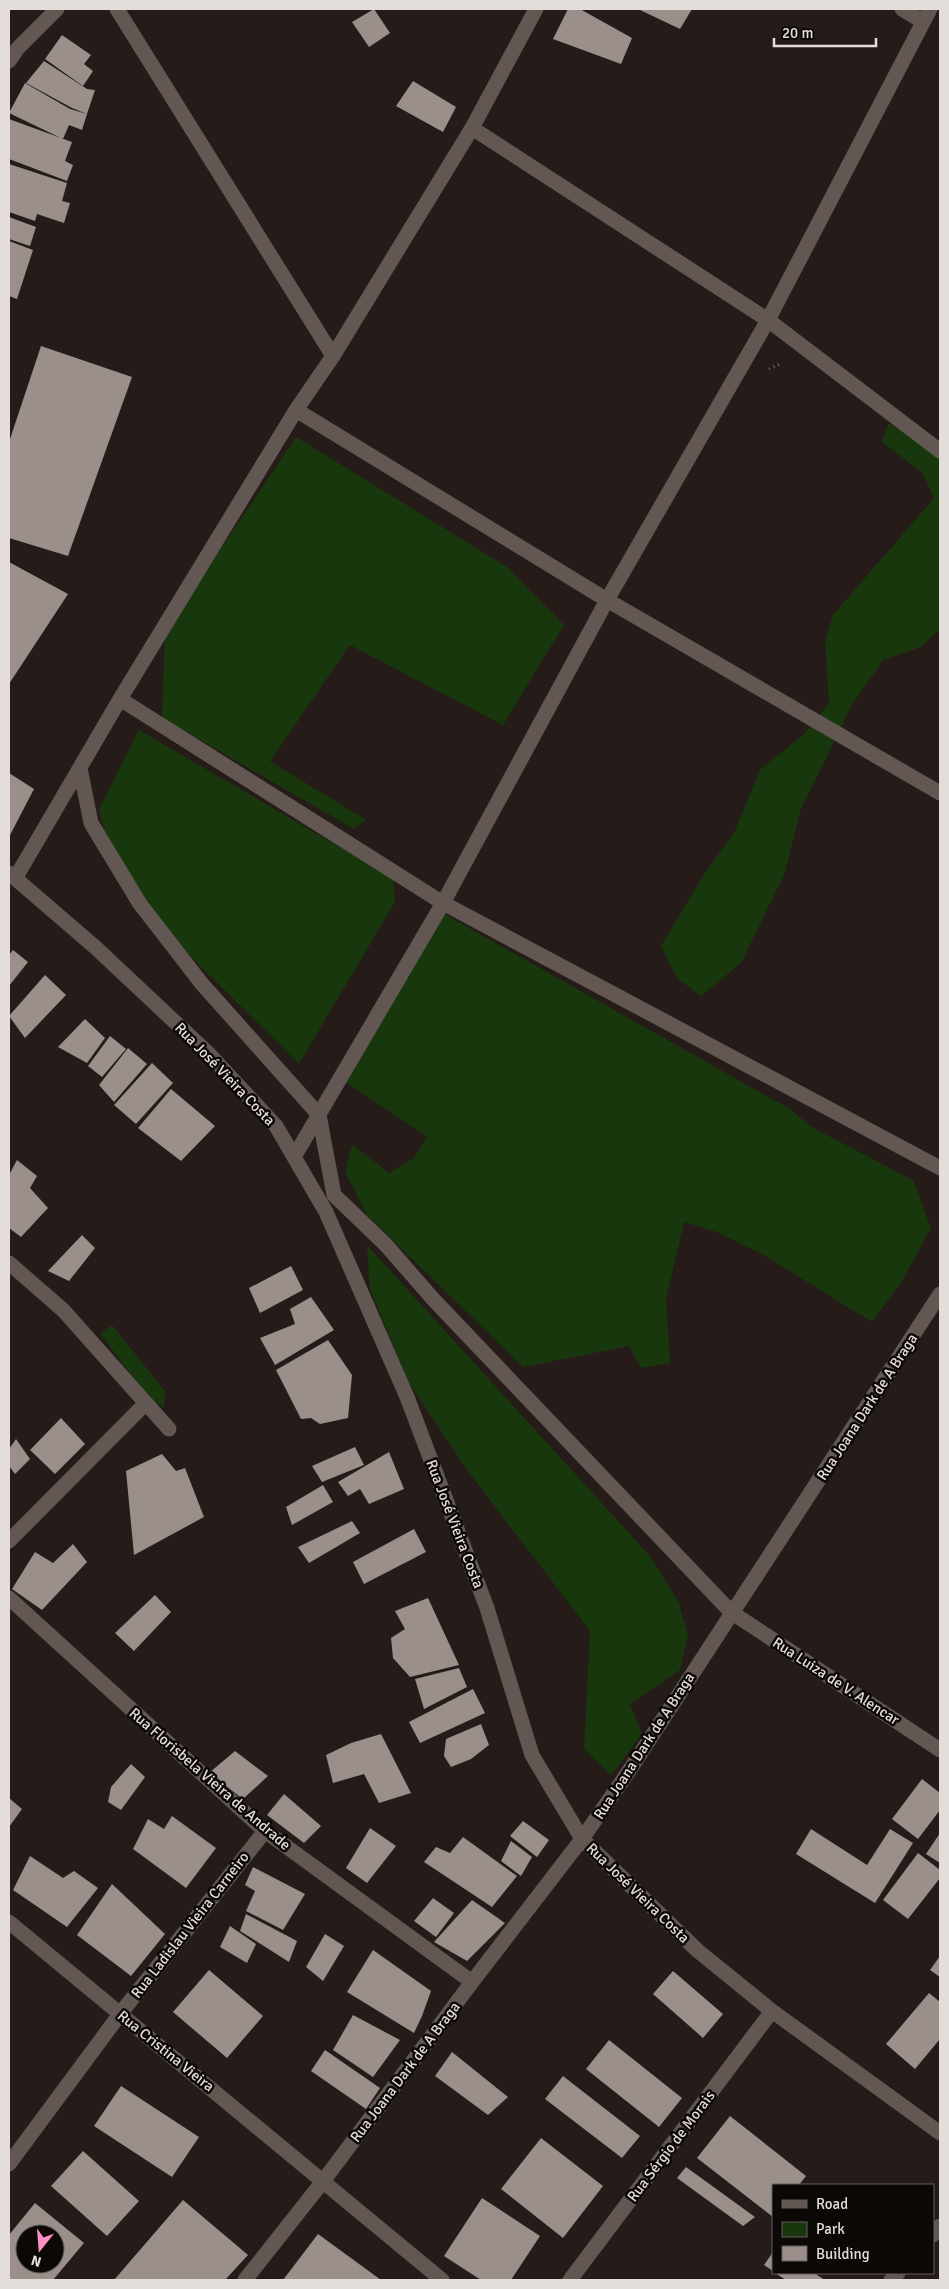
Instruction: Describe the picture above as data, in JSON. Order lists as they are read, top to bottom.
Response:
{
  "streets": {
    "street": [
      "Rua José Vieira Costa",
      "Rua Joana Dark de A Braga",
      "Rua Luiza de V. Alencar",
      "Rua Florisbela Vieira de Andrade",
      "Rua Ladislau Vieira Carneiro",
      "Rua Cristina Vieira",
      "Rua Sérgio de Morais"
    ]
  },
  "crossings": [
    ["Rua José Vieira Costa", "Rua Joana Dark de A Braga"],
    ["Rua José Vieira Costa", "Rua Sérgio de Morais"],
    ["Rua Joana Dark de A Braga", "Rua Luiza de V. Alencar"],
    ["Rua Joana Dark de A Braga", "Rua Florisbela Vieira de Andrade"],
    ["Rua Joana Dark de A Braga", "Rua Cristina Vieira"],
    ["Rua Florisbela Vieira de Andrade", "Rua Ladislau Vieira Carneiro"],
    ["Rua Ladislau Vieira Carneiro", "Rua Cristina Vieira"]
  ],
  "legend": ["Road", "Park", "Building"],
  "scale_bar": "20 m",
  "north": "bottom"
}
